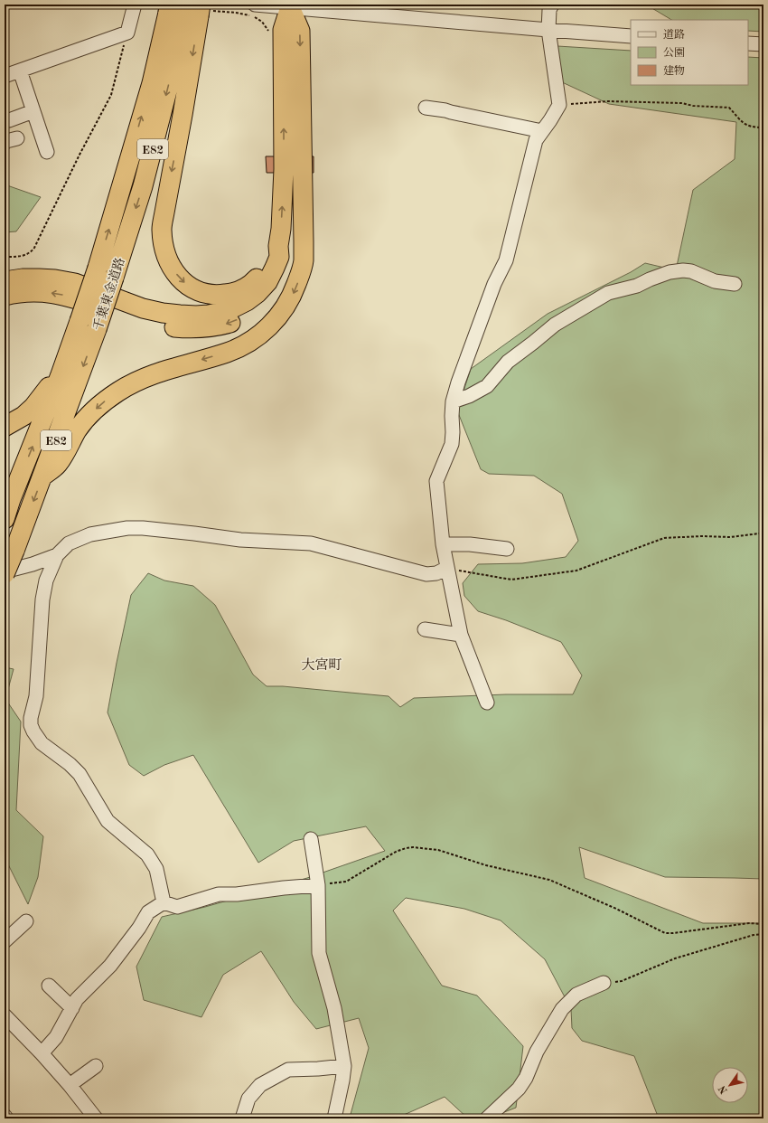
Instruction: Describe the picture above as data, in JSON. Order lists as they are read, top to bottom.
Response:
{
  "streets": {
    "highway": ["E82", "千葉東金道路"]
  },
  "districts": ["大宮町"],
  "legend": ["道路", "公園", "建物"],
  "north": "bottom left"
}
